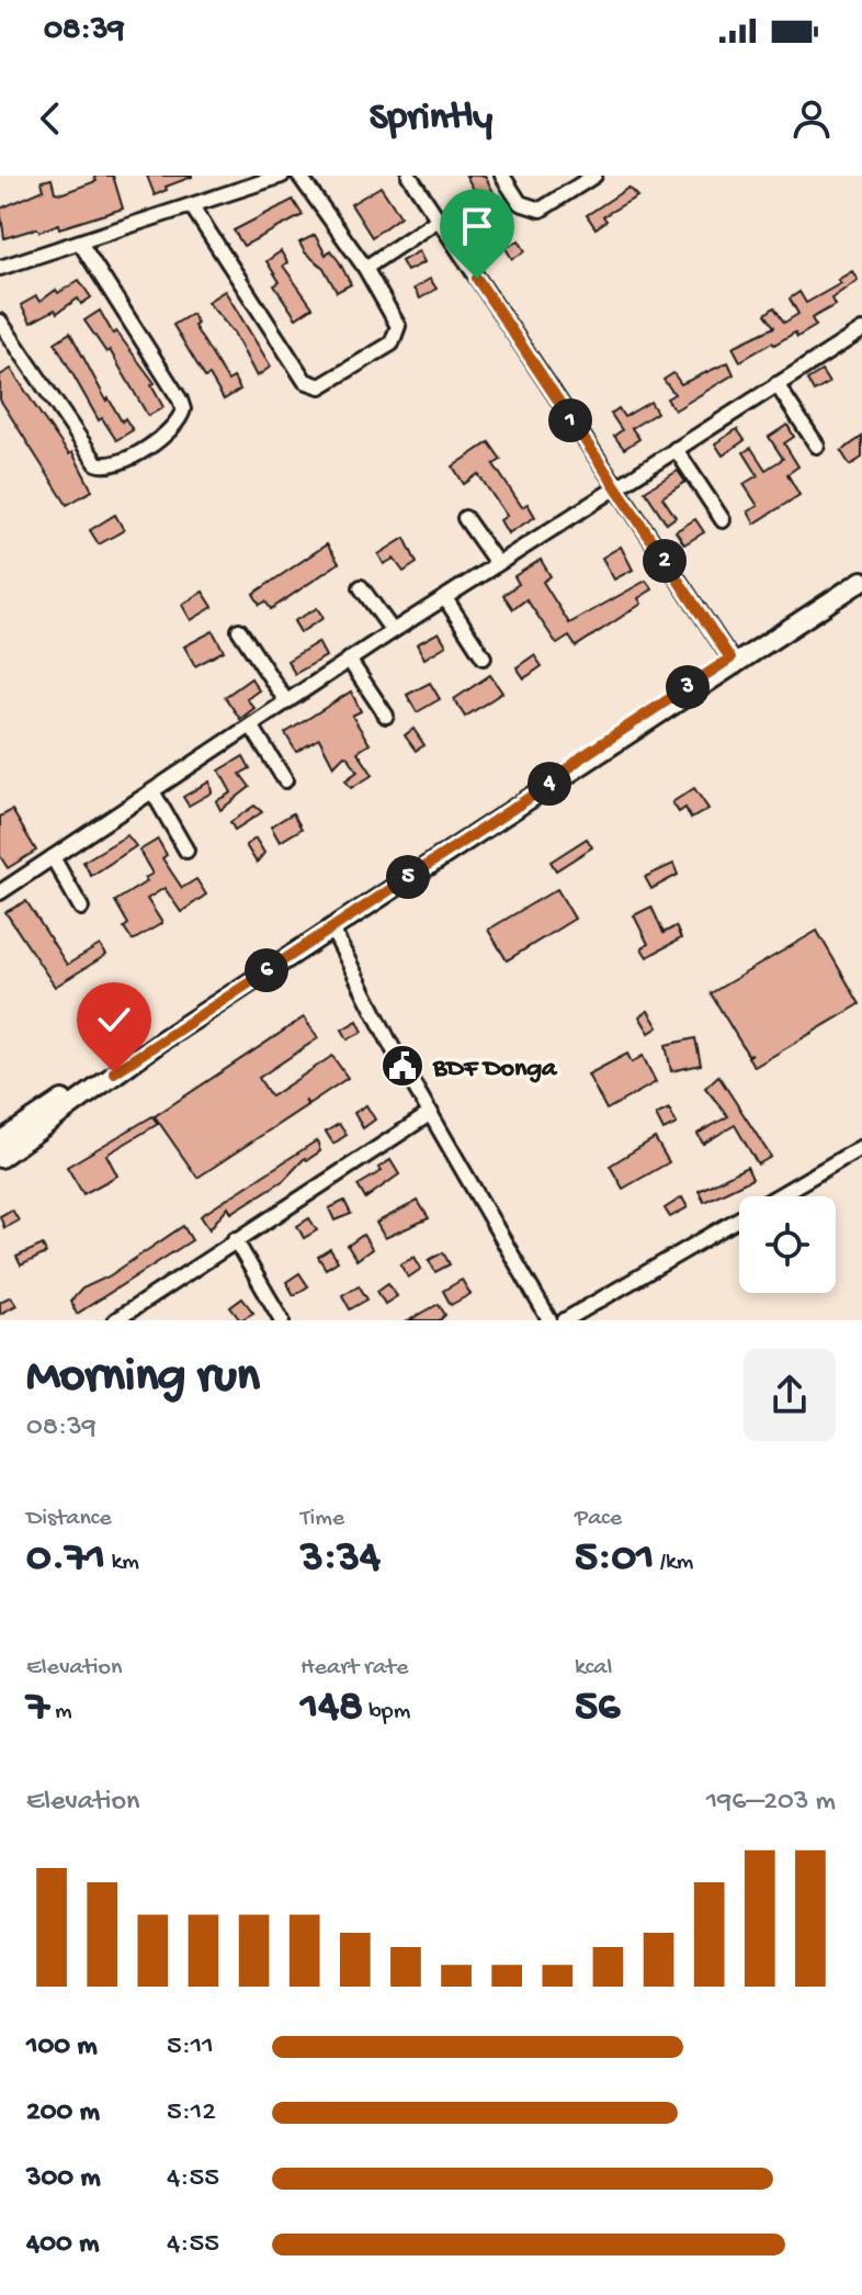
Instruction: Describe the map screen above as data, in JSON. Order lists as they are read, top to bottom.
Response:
{
  "places": {
    "public building": ["BDF Donga"]
  },
  "page": {
    "status": "08:39",
    "header": "Sprintly",
    "pins": [
      "1",
      "2",
      "3",
      "4",
      "5",
      "6"
    ],
    "heading": ["Morning run", "08:39"],
    "stats": [
      ["Distance", "0.71 km"],
      ["Time", "3:34"],
      ["Pace", "5:01 /km"],
      ["Elevation", "7 m"],
      ["Heart rate", "148 bpm"],
      ["kcal", "56"]
    ],
    "chart": ["Elevation", "196–203 m"],
    "list": [
      {
        "name": "100 m",
        "note": "5:11"
      },
      {
        "name": "200 m",
        "note": "5:12"
      },
      {
        "name": "300 m",
        "note": "4:55"
      },
      {
        "name": "400 m",
        "note": "4:55"
      }
    ]
  }
}
